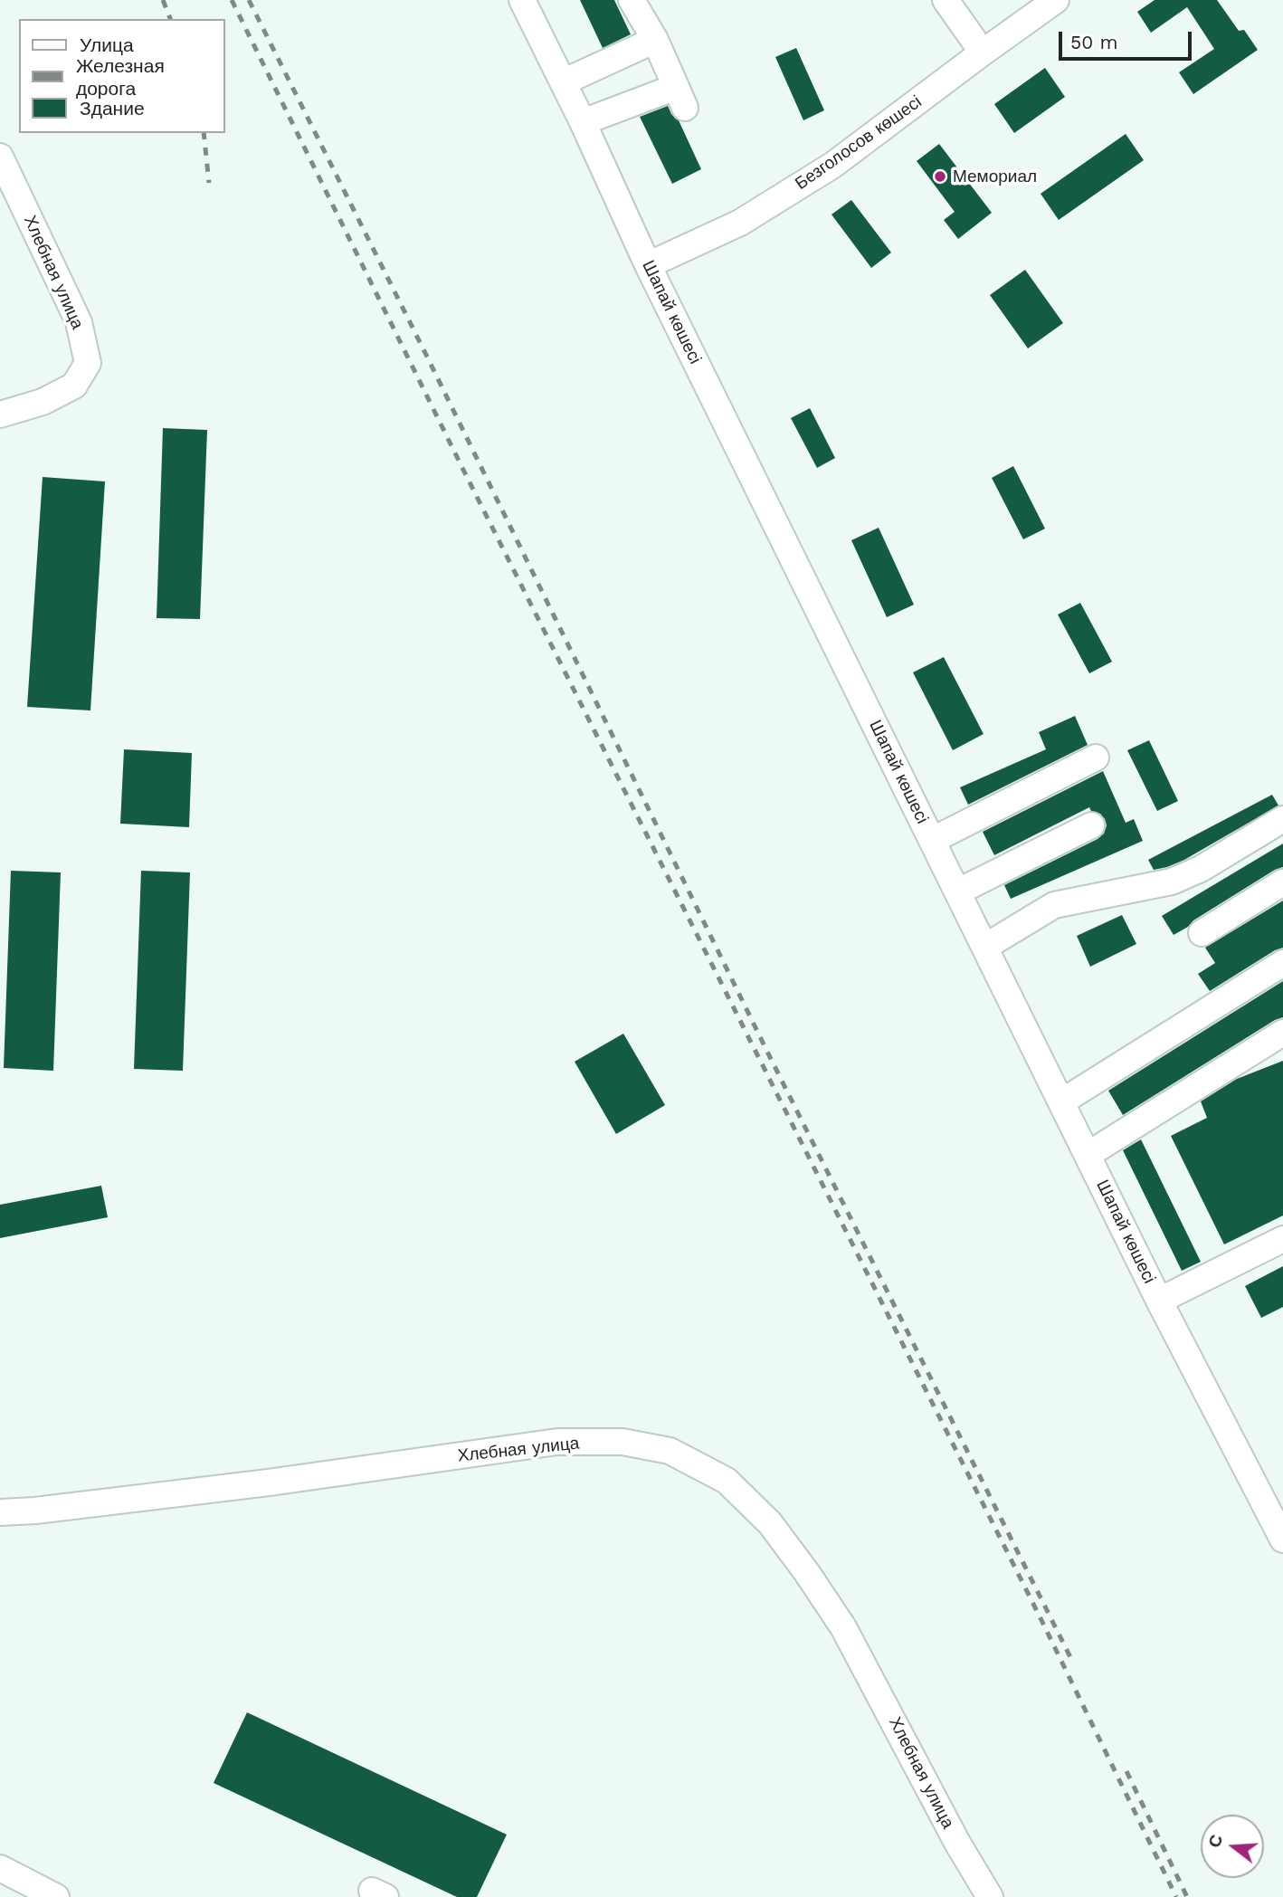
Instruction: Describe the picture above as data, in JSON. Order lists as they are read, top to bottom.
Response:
{
  "streets": {
    "street": ["Безголосов көшесі", "Хлебная улица", "Шапай көшесі"]
  },
  "crossings": [
    ["Безголосов көшесі", "Шапай көшесі"]
  ],
  "places": ["Мемориал"],
  "legend": ["Улица", "Железная дорога", "Здание"],
  "scale_bar": "50 m",
  "north": "left"
}
